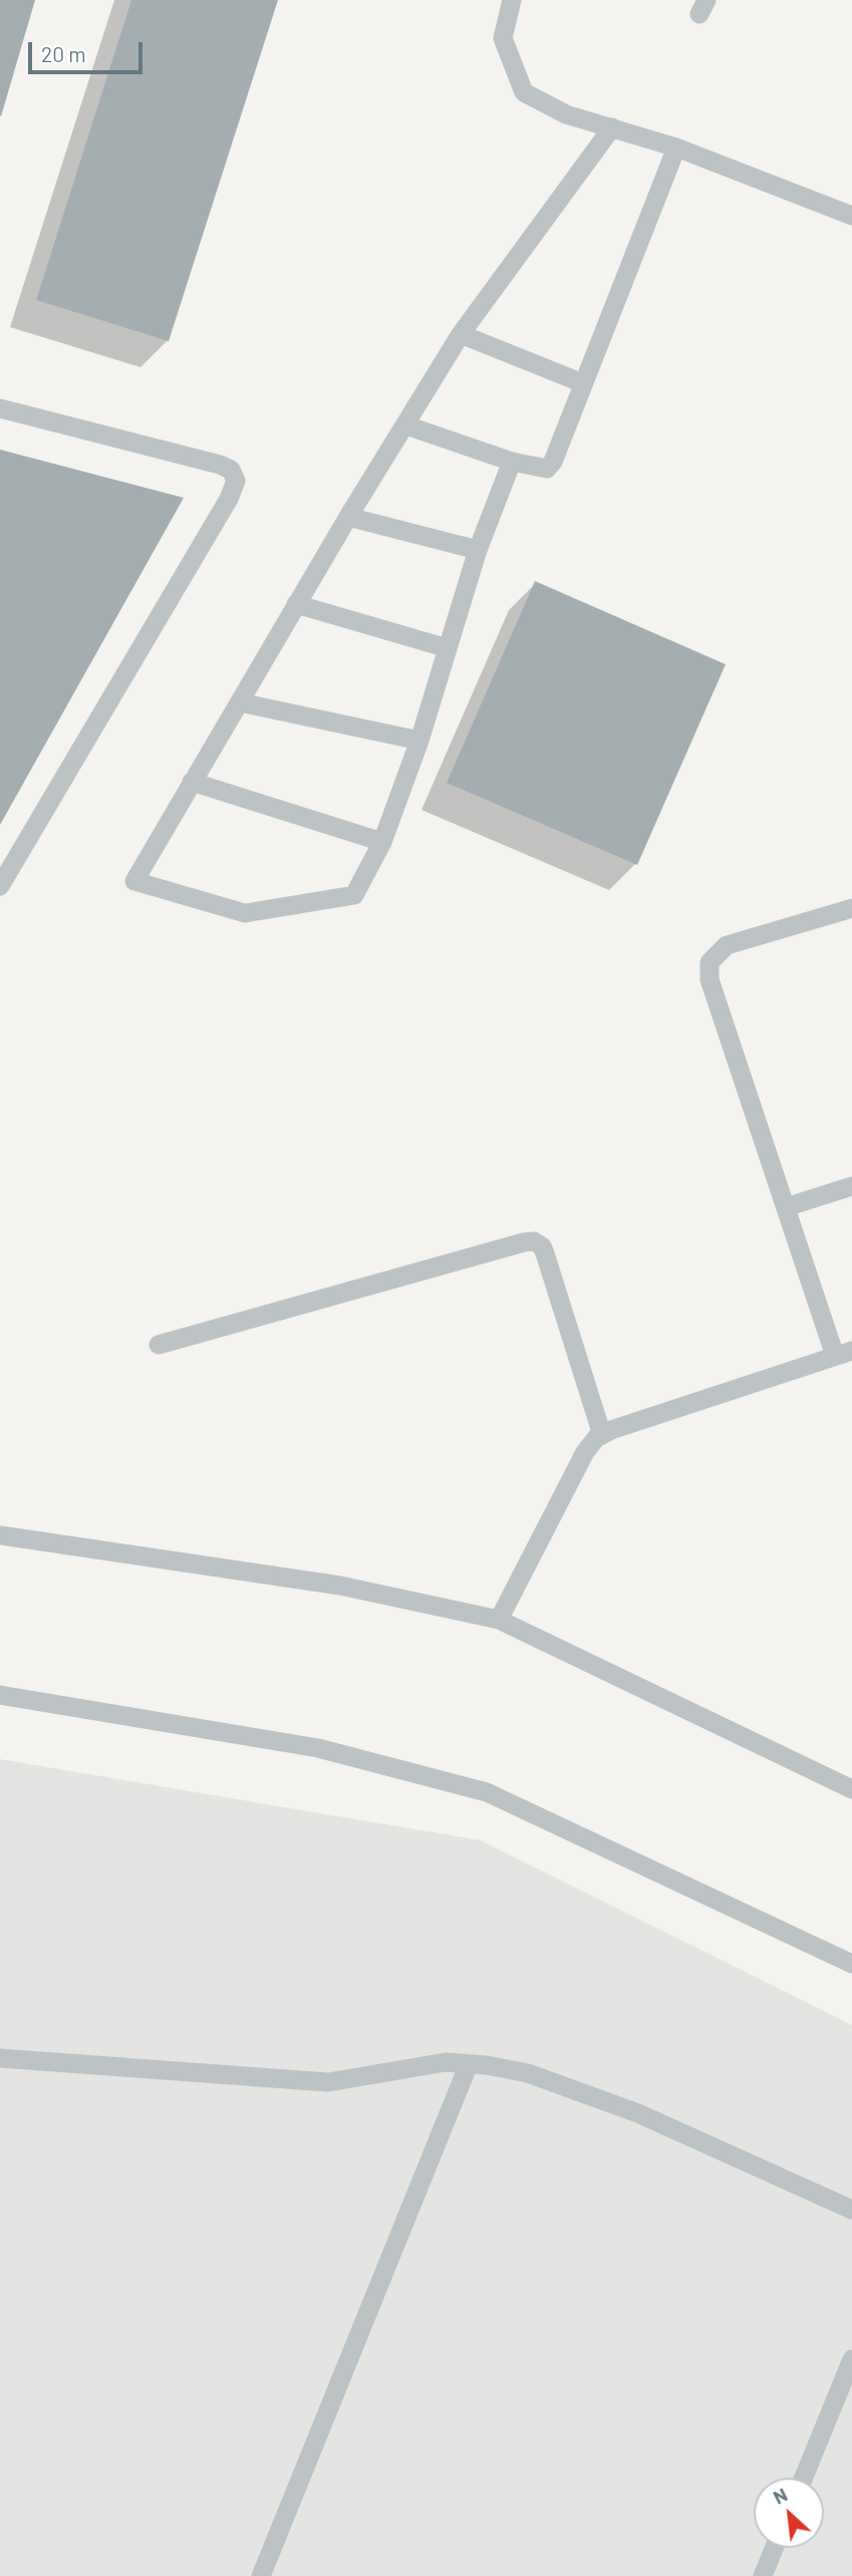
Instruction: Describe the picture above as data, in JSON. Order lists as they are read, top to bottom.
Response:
{
  "scale_bar": "20 m",
  "north": "top left"
}
